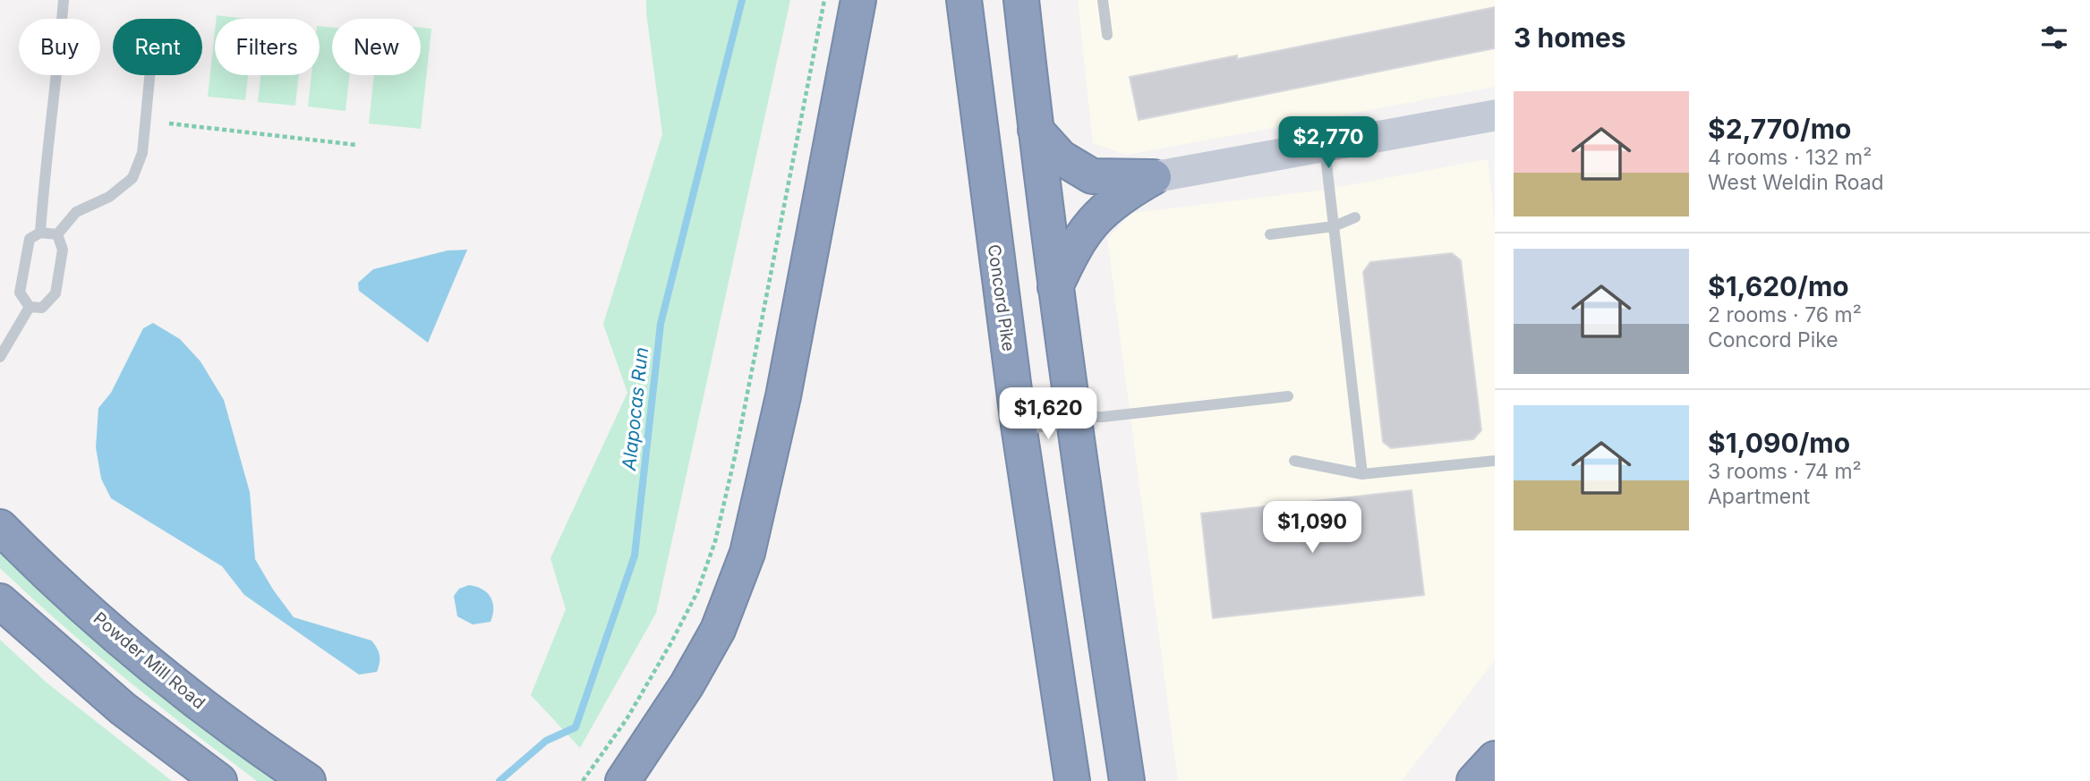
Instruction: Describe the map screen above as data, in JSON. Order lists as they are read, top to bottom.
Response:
{
  "streets": {
    "highway": ["Concord Pike", "Powder Mill Road"]
  },
  "water": ["Alapocas Run"],
  "page": {
    "heading": "3 homes",
    "chip": [
      "Buy",
      "Rent",
      "Filters",
      "New"
    ],
    "list": [
      {
        "name": "$2,770/mo",
        "note": "4 rooms · 132 m² · West Weldin Road"
      },
      {
        "name": "$1,620/mo",
        "note": "2 rooms · 76 m² · Concord Pike"
      },
      {
        "name": "$1,090/mo",
        "note": "3 rooms · 74 m² · Apartment"
      }
    ],
    "price": ["$2,770", "$1,620", "$1,090"]
  }
}
